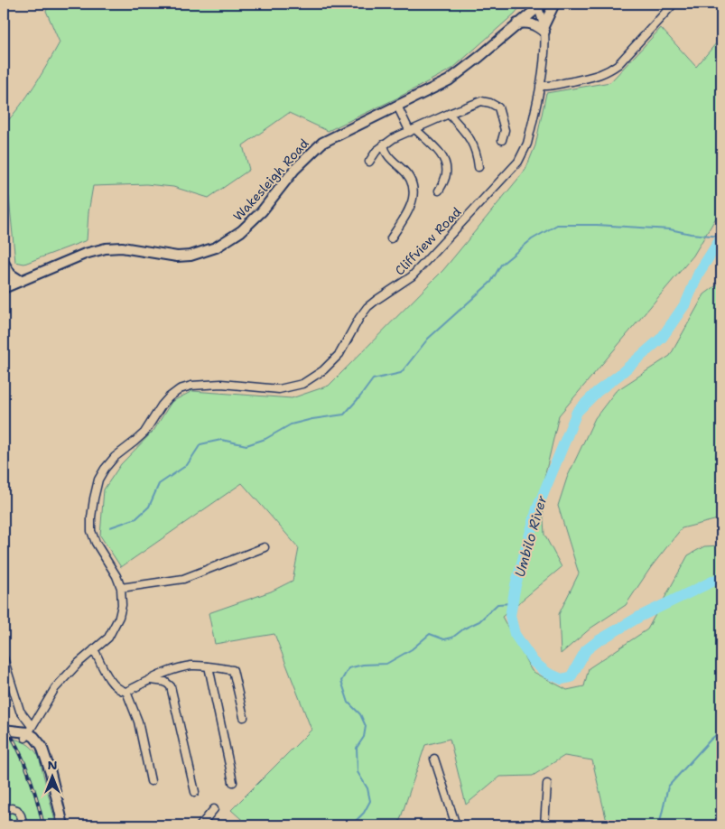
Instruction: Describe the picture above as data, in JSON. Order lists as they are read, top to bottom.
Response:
{
  "streets": {
    "main road": ["Wakesleigh Road"],
    "street": ["Cliffview Road"]
  },
  "crossings": [
    ["Wakesleigh Road", "Cliffview Road"]
  ],
  "water": ["Umbilo River"],
  "north": "top"
}
